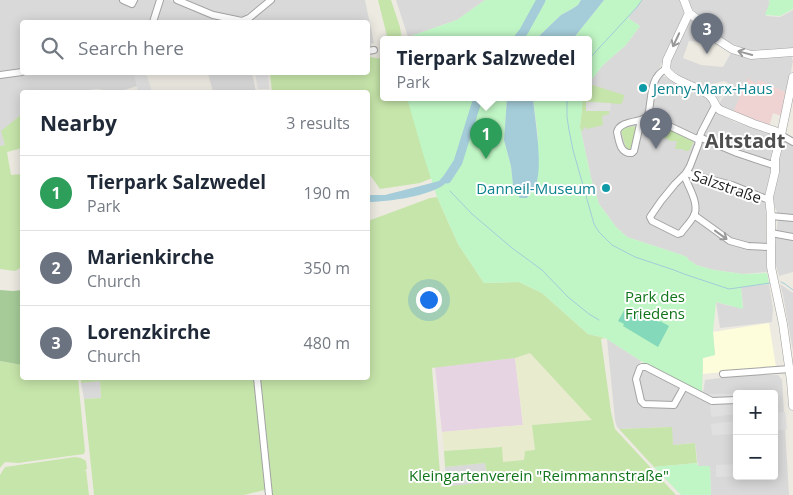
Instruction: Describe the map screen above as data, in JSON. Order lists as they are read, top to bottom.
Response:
{
  "streets": {
    "street": ["Salzstraße"]
  },
  "districts": ["Altstadt"],
  "parks": ["Park des Friedens", "Kleingartenverein \"Reimmannstraße\""],
  "places": ["Jenny-Marx-Haus", "Danneil-Museum"],
  "page": {
    "pins": ["3", "2", "1"],
    "search": "Search here",
    "popup": ["Tierpark Salzwedel", "Park"],
    "heading": ["Nearby", "3 results"],
    "list": [
      {
        "mark": "1",
        "name": "Tierpark Salzwedel",
        "note": "Park",
        "value": "190 m"
      },
      {
        "mark": "2",
        "name": "Marienkirche",
        "note": "Church",
        "value": "350 m"
      },
      {
        "mark": "3",
        "name": "Lorenzkirche",
        "note": "Church",
        "value": "480 m"
      }
    ],
    "map_buttons": ["+", "−"]
  }
}
